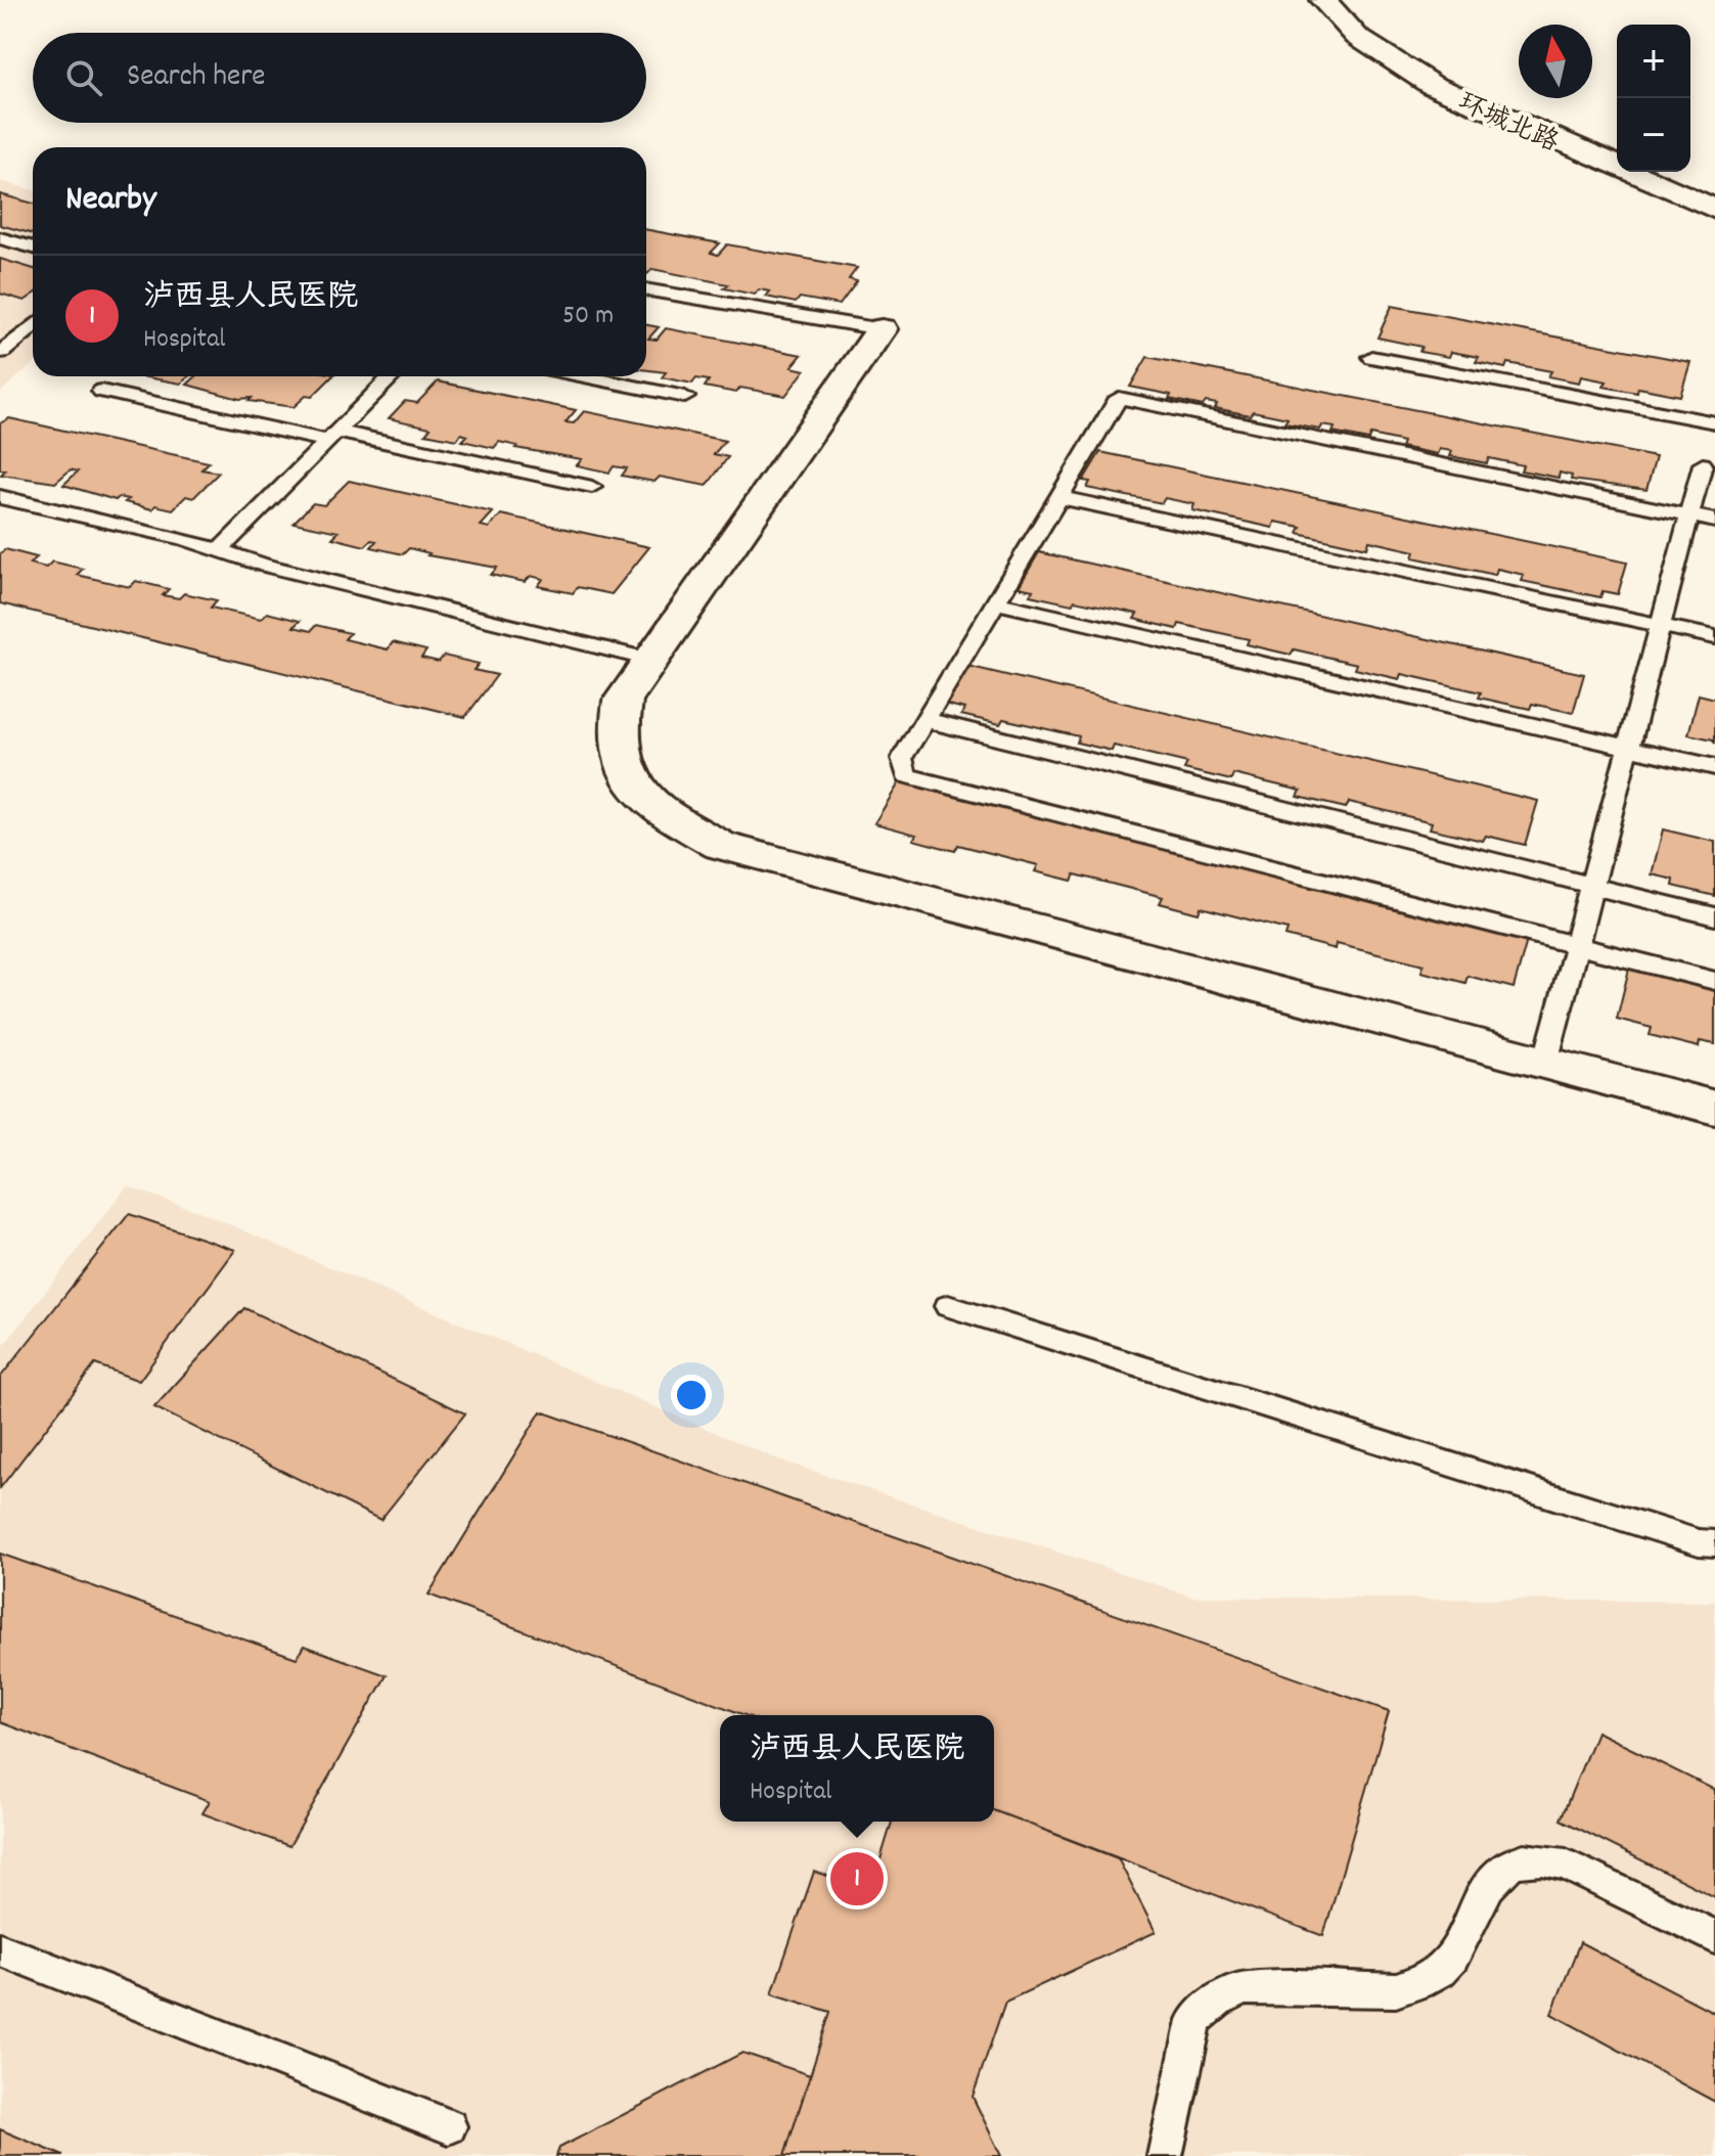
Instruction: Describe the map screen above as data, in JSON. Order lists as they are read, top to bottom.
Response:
{
  "streets": {
    "street": ["环城北路"]
  },
  "north": "top",
  "page": {
    "map_buttons": ["+", "−"],
    "search": "Search here",
    "heading": "Nearby",
    "list": [
      {
        "mark": "1",
        "name": "泸西县人民医院",
        "note": "Hospital",
        "value": "50 m"
      }
    ],
    "popup": ["泸西县人民医院", "Hospital"],
    "pins": "1"
  }
}
